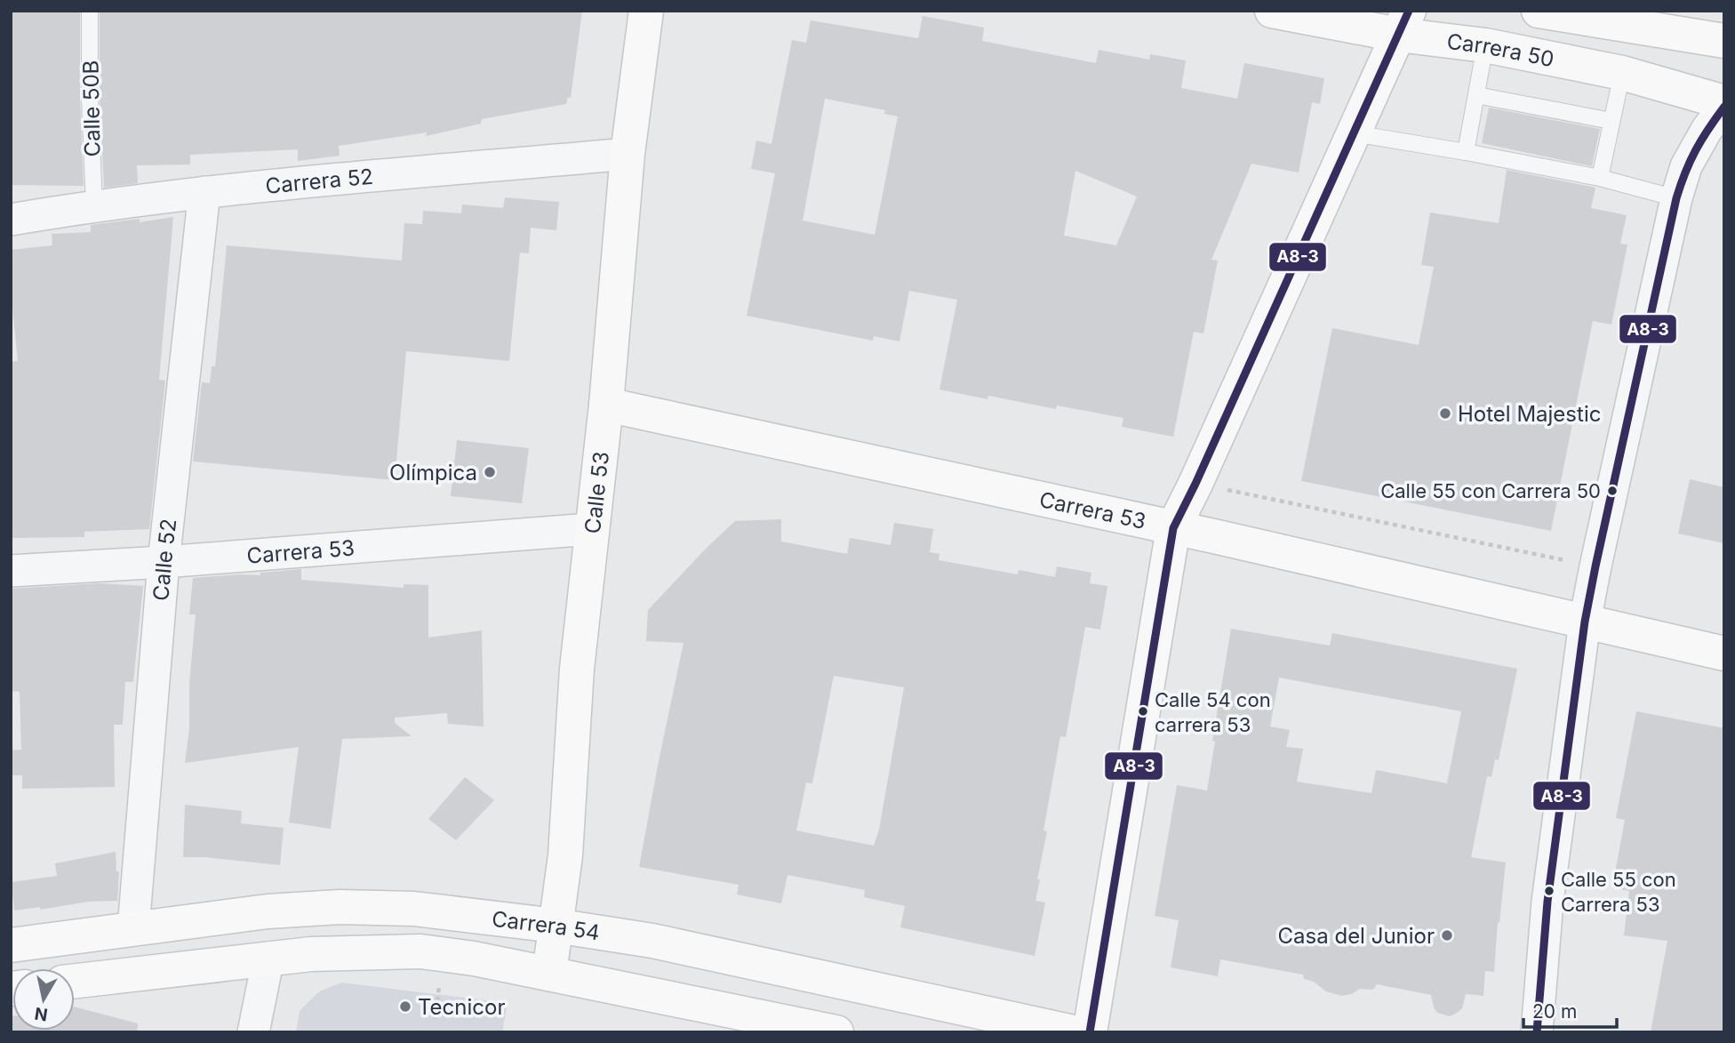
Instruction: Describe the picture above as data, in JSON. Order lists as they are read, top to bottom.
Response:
{
  "streets": {
    "street": [
      "Carrera 50",
      "Carrera 52",
      "Calle 53",
      "Carrera 53",
      "Calle 52",
      "Carrera 54"
    ],
    "lane": ["Calle 50B"]
  },
  "crossings": [
    ["Calle 50B", "Carrera 52"],
    ["Carrera 52", "Calle 53"],
    ["Carrera 52", "Calle 52"],
    ["Calle 53", "Carrera 53"],
    ["Calle 53", "Carrera 54"],
    ["Carrera 53", "Calle 52"],
    ["Calle 52", "Carrera 54"]
  ],
  "places": [
    "Hotel Majestic",
    "Olímpica",
    "Calle 55 con Carrera 50",
    "Calle 54 con carrera 53",
    "Calle 55 con Carrera 53",
    "Casa del Junior",
    "Tecnicor"
  ],
  "lines": ["transit line A8-3"],
  "scale_bar": "20 m",
  "north": "bottom"
}
